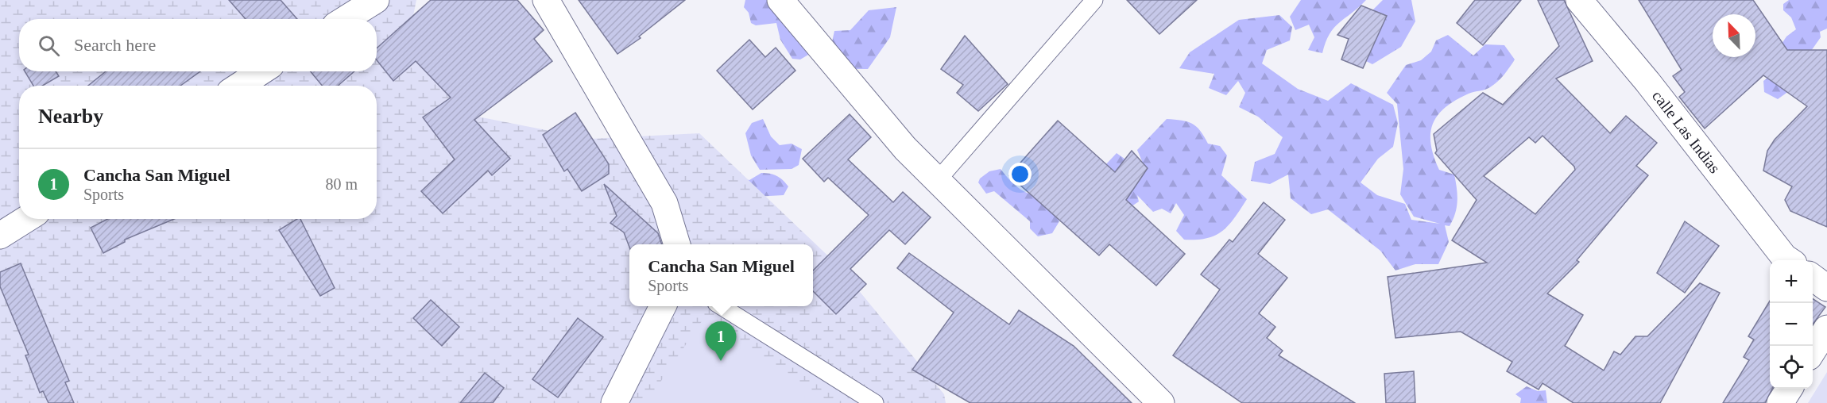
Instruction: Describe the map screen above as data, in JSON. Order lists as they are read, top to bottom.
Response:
{
  "streets": {
    "street": ["calle Las Indias"]
  },
  "north": "top left",
  "page": {
    "search": "Search here",
    "heading": "Nearby",
    "list": [
      {
        "mark": "1",
        "name": "Cancha San Miguel",
        "note": "Sports",
        "value": "80 m"
      }
    ],
    "popup": ["Cancha San Miguel", "Sports"],
    "map_buttons": ["+", "−"],
    "pins": "1"
  }
}
